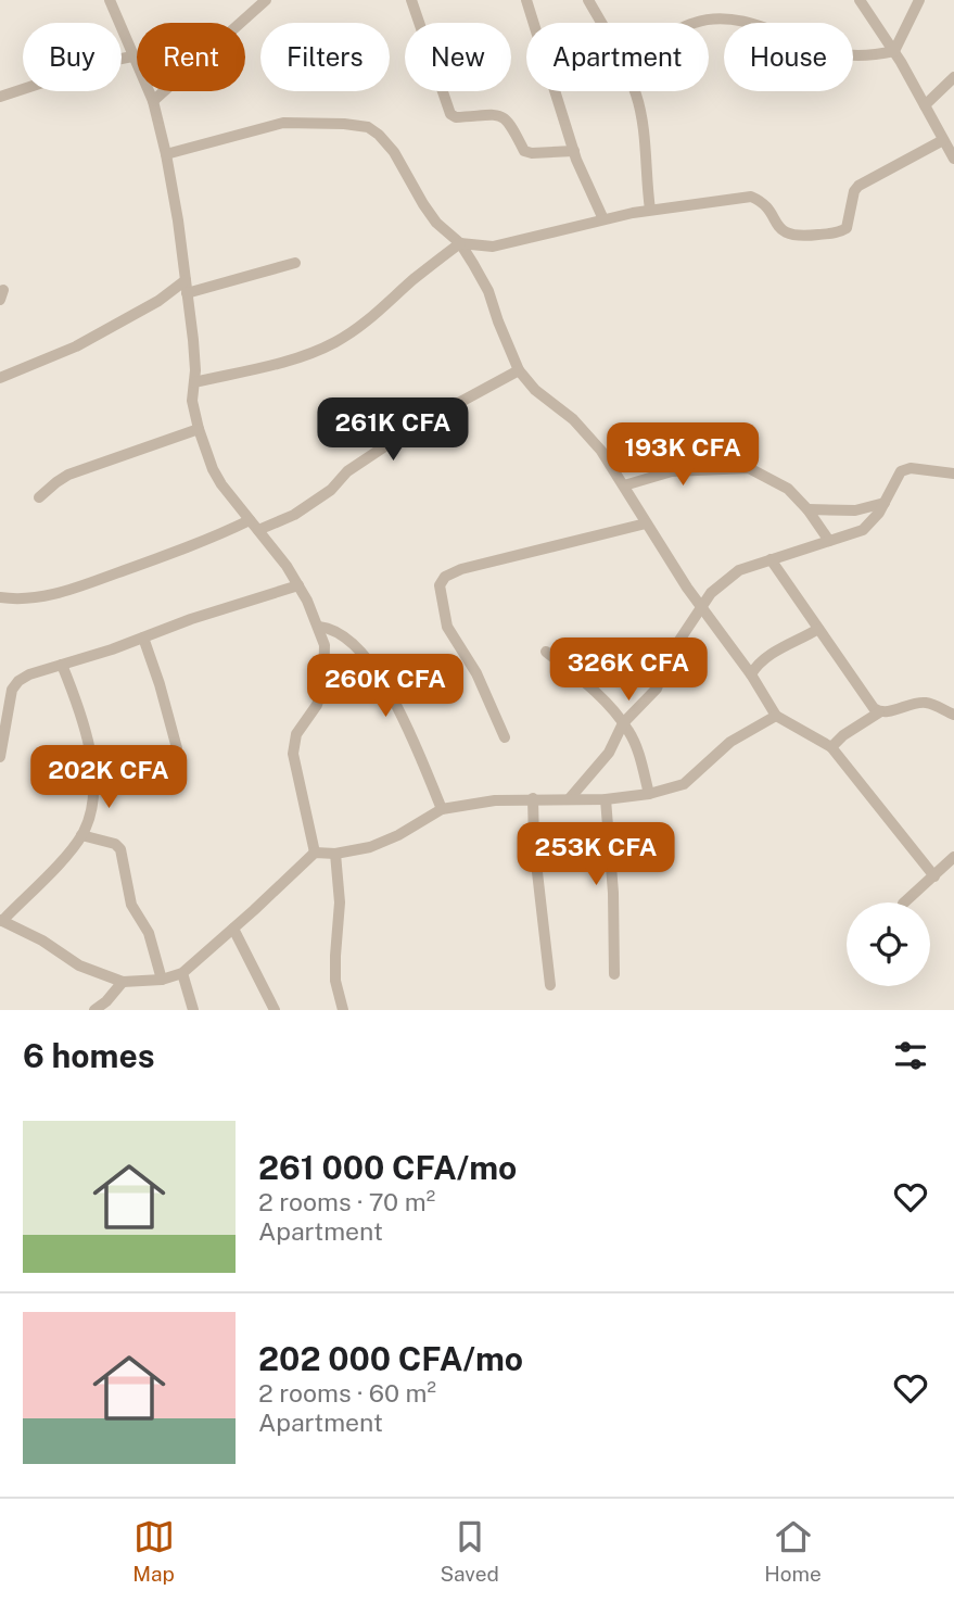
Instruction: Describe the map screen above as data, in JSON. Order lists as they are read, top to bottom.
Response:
{
  "page": {
    "chip": [
      "Buy",
      "Rent",
      "Filters",
      "New",
      "Apartment",
      "House"
    ],
    "price": [
      "261K CFA",
      "193K CFA",
      "326K CFA",
      "260K CFA",
      "202K CFA",
      "253K CFA"
    ],
    "heading": "6 homes",
    "list": [
      {
        "name": "261 000 CFA/mo",
        "note": "2 rooms · 70 m² · Apartment"
      },
      {
        "name": "202 000 CFA/mo",
        "note": "2 rooms · 60 m² · Apartment"
      }
    ],
    "tabs": ["Map", "Saved", "Home"]
  }
}
